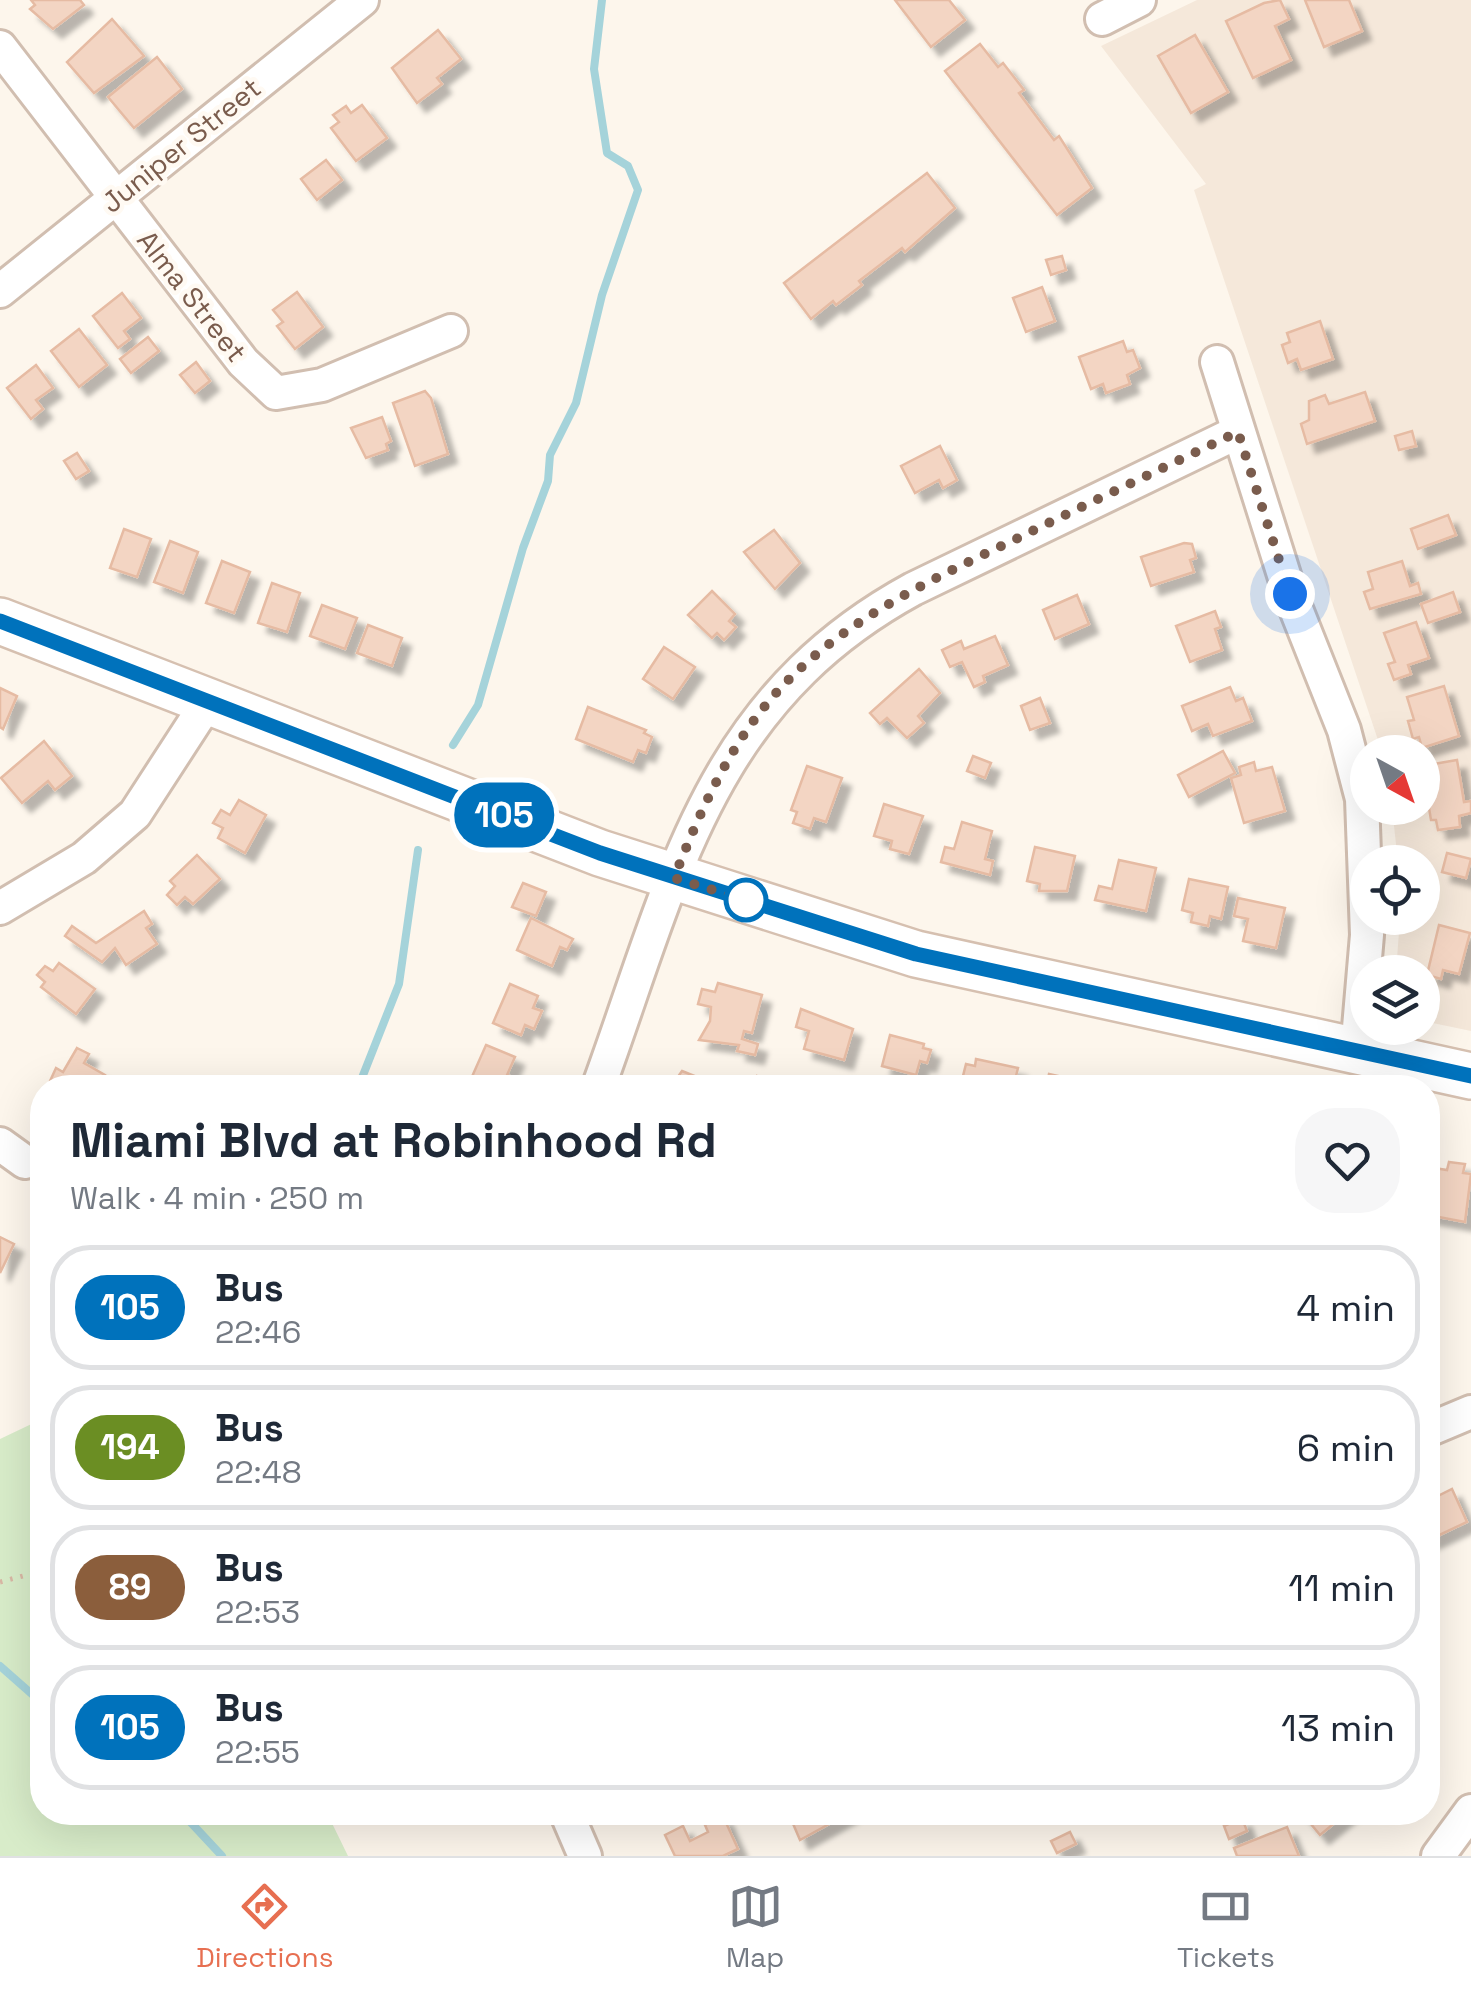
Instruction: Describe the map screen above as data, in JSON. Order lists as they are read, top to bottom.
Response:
{
  "streets": {
    "street": ["Juniper Street", "Alma Street"]
  },
  "crossings": [
    ["Juniper Street", "Alma Street"]
  ],
  "lines": ["bus line 105"],
  "north": "bottom right",
  "page": {
    "on_map": "105",
    "heading": ["Miami Blvd at Robinhood Rd", "Walk · 4 min · 250 m"],
    "list": [
      {
        "mark": "105",
        "name": "Bus",
        "note": "22:46",
        "value": "4 min"
      },
      {
        "mark": "194",
        "name": "Bus",
        "note": "22:48",
        "value": "6 min"
      },
      {
        "mark": "89",
        "name": "Bus",
        "note": "22:53",
        "value": "11 min"
      },
      {
        "mark": "105",
        "name": "Bus",
        "note": "22:55",
        "value": "13 min"
      }
    ],
    "tabs": ["Directions", "Map", "Tickets"]
  }
}
